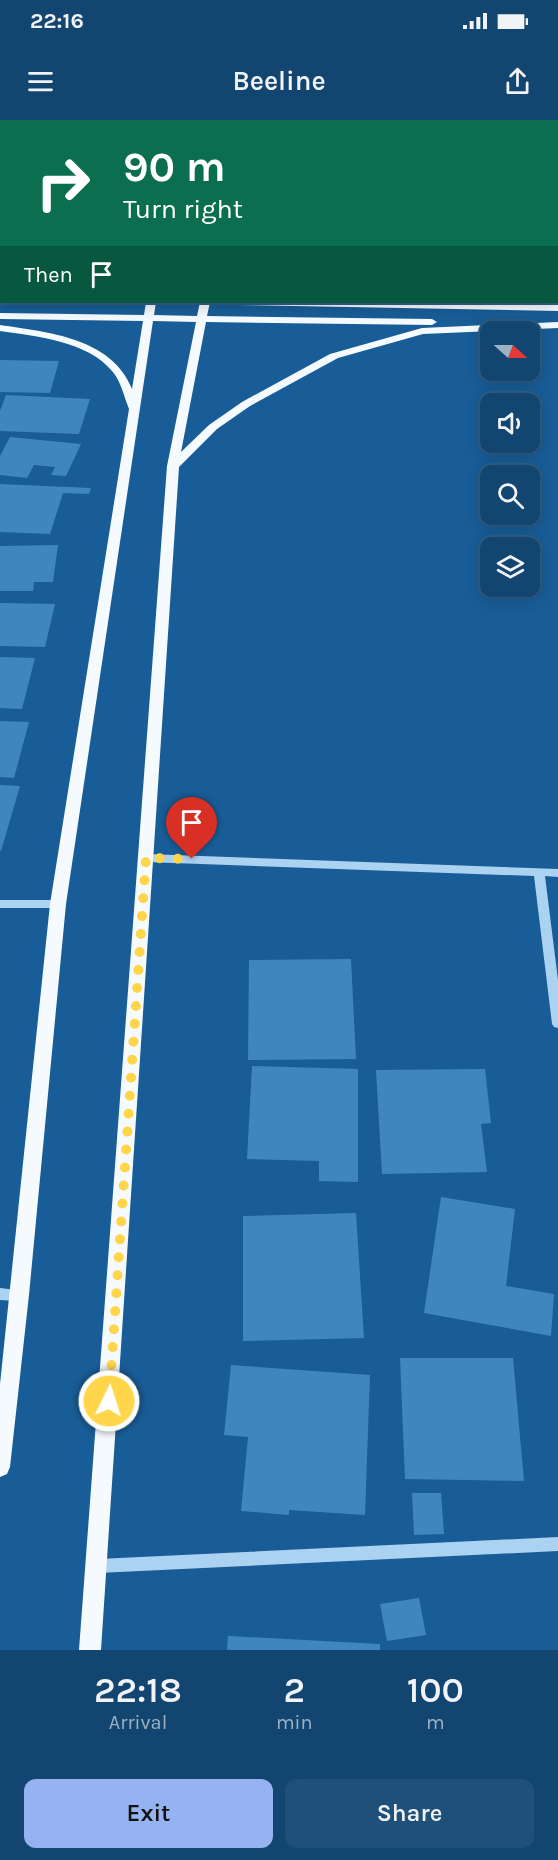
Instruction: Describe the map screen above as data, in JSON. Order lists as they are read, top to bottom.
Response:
{
  "north": "right",
  "page": {
    "status": "22:16",
    "header": "Beeline",
    "turn": ["90 m", "Turn right"],
    "then": "Then",
    "eta": [
      "22:18",
      "Arrival",
      "2",
      "min",
      "100",
      "m"
    ],
    "buttons": ["Exit", "Share"]
  }
}
